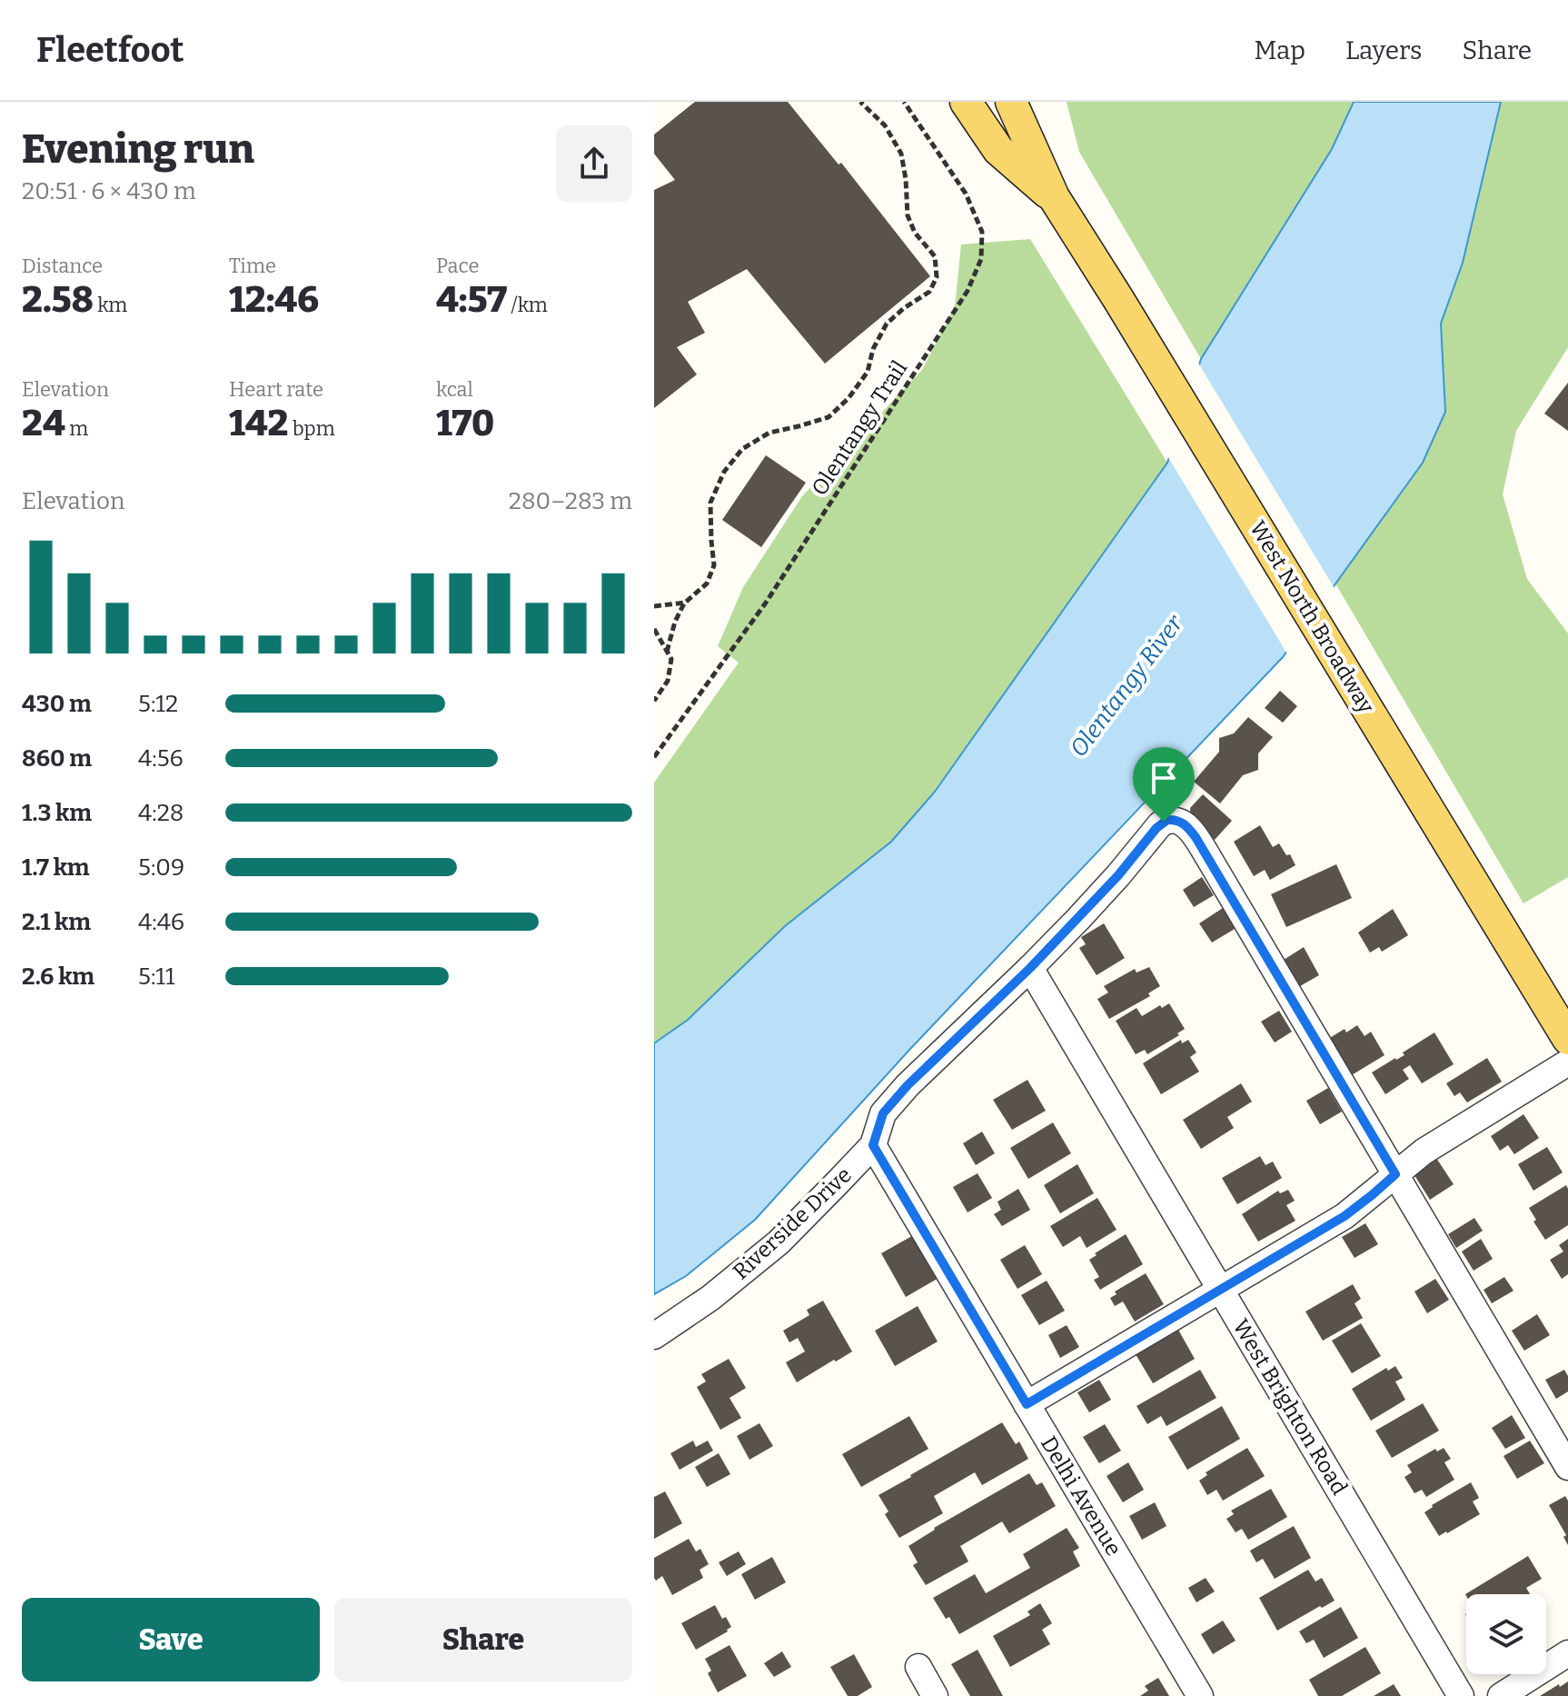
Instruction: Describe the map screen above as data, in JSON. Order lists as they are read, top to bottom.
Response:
{
  "streets": {
    "main road": ["West North Broadway"],
    "street": ["Riverside Drive", "West Brighton Road", "Delhi Avenue"],
    "path": ["Olentangy Trail"]
  },
  "crossings": [
    ["Riverside Drive", "West Brighton Road"],
    ["Riverside Drive", "Delhi Avenue"]
  ],
  "water": ["Olentangy River"],
  "page": {
    "header": "Fleetfoot",
    "nav": ["Map", "Layers", "Share"],
    "heading": ["Evening run", "20:51 · 6 × 430 m"],
    "stats": [
      ["Distance", "2.58 km"],
      ["Time", "12:46"],
      ["Pace", "4:57 /km"],
      ["Elevation", "24 m"],
      ["Heart rate", "142 bpm"],
      ["kcal", "170"]
    ],
    "chart": ["Elevation", "280–283 m"],
    "list": [
      {
        "name": "430 m",
        "note": "5:12"
      },
      {
        "name": "860 m",
        "note": "4:56"
      },
      {
        "name": "1.3 km",
        "note": "4:28"
      },
      {
        "name": "1.7 km",
        "note": "5:09"
      },
      {
        "name": "2.1 km",
        "note": "4:46"
      },
      {
        "name": "2.6 km",
        "note": "5:11"
      }
    ],
    "buttons": ["Save", "Share"]
  }
}
